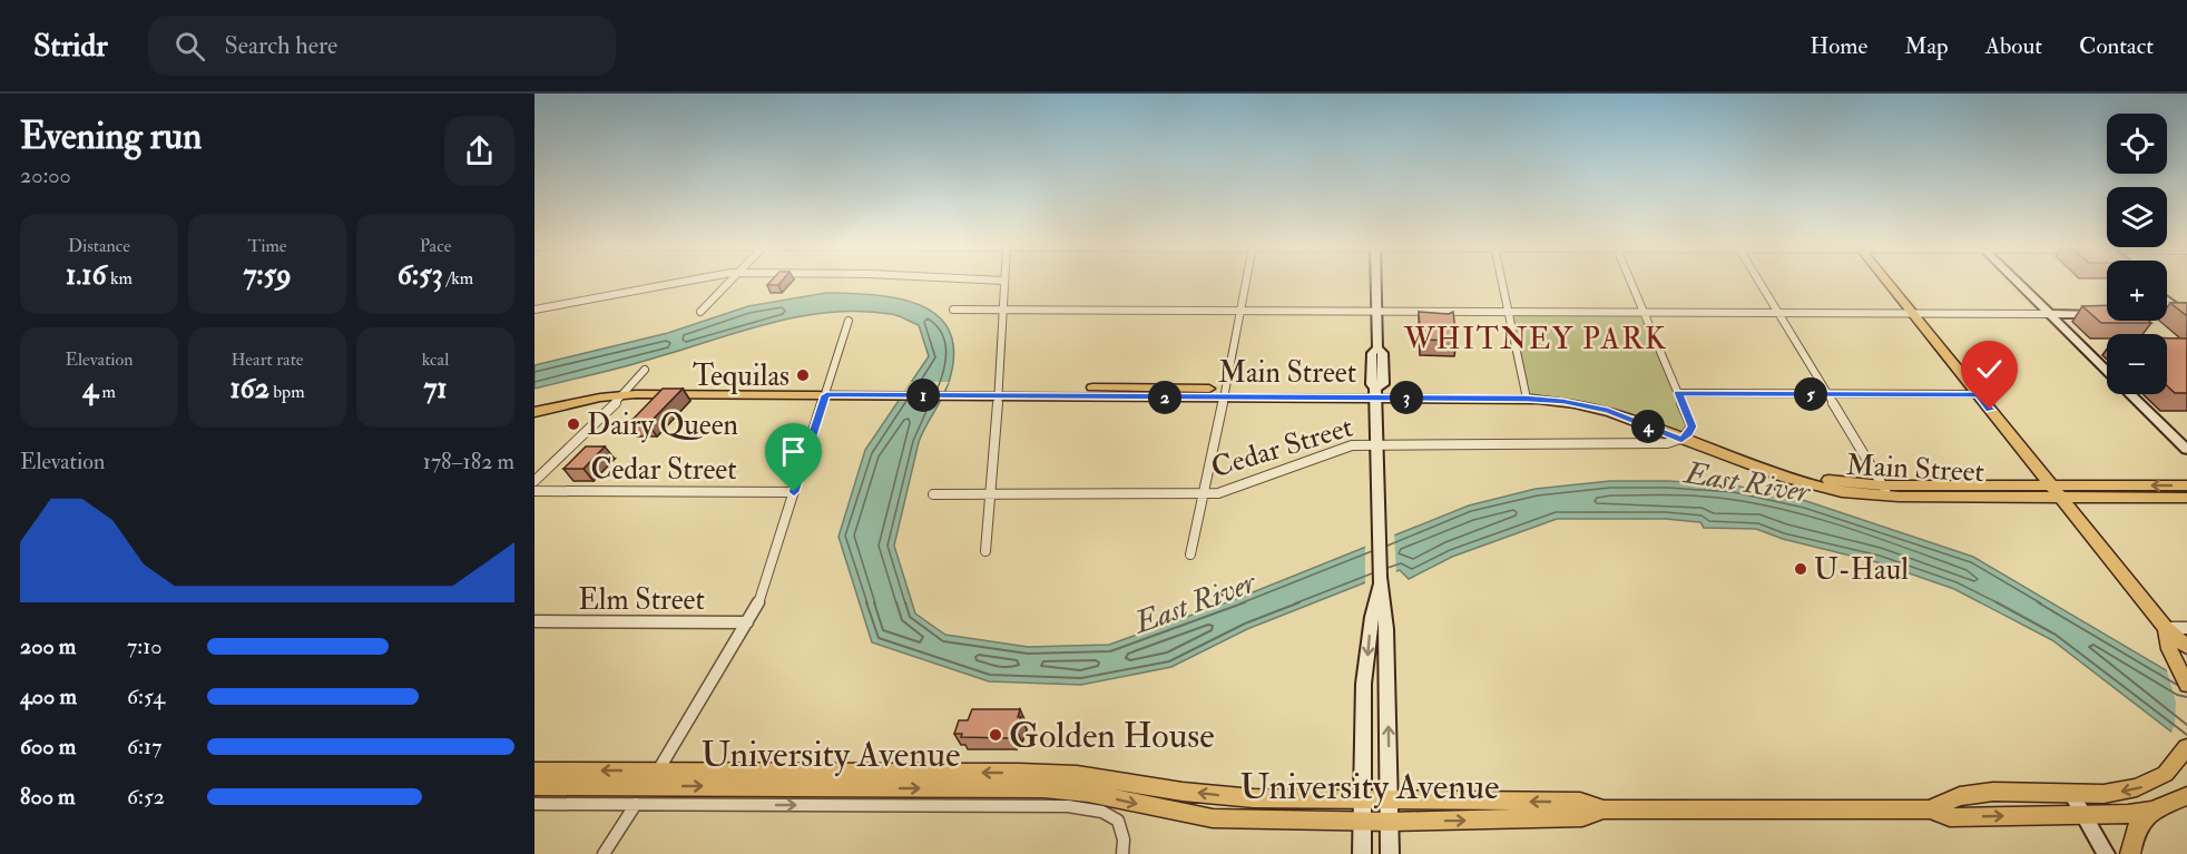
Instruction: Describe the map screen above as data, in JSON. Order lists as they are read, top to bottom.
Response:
{
  "streets": {
    "main road": ["Main Street", "University Avenue"],
    "street": ["Cedar Street", "Elm Street"]
  },
  "crossings": [
    ["Main Street", "Cedar Street"]
  ],
  "districts": ["WHITNEY PARK"],
  "water": ["East River"],
  "places": [
    "Tequilas",
    "Dairy Queen",
    "U-Haul",
    "Golden House"
  ],
  "page": {
    "header": "Stridr",
    "search": "Search here",
    "nav": [
      "Home",
      "Map",
      "About",
      "Contact"
    ],
    "heading": ["Evening run", "20:00"],
    "map_buttons": ["+", "−"],
    "stats": [
      ["Distance", "1.16 km"],
      ["Time", "7:59"],
      ["Pace", "6:53 /km"],
      ["Elevation", "4 m"],
      ["Heart rate", "162 bpm"],
      ["kcal", "71"]
    ],
    "pins": [
      "5",
      "1",
      "2",
      "3",
      "4"
    ],
    "chart": ["Elevation", "178–182 m"],
    "list": [
      {
        "name": "200 m",
        "note": "7:10"
      },
      {
        "name": "400 m",
        "note": "6:54"
      },
      {
        "name": "600 m",
        "note": "6:17"
      },
      {
        "name": "800 m",
        "note": "6:52"
      }
    ]
  }
}
